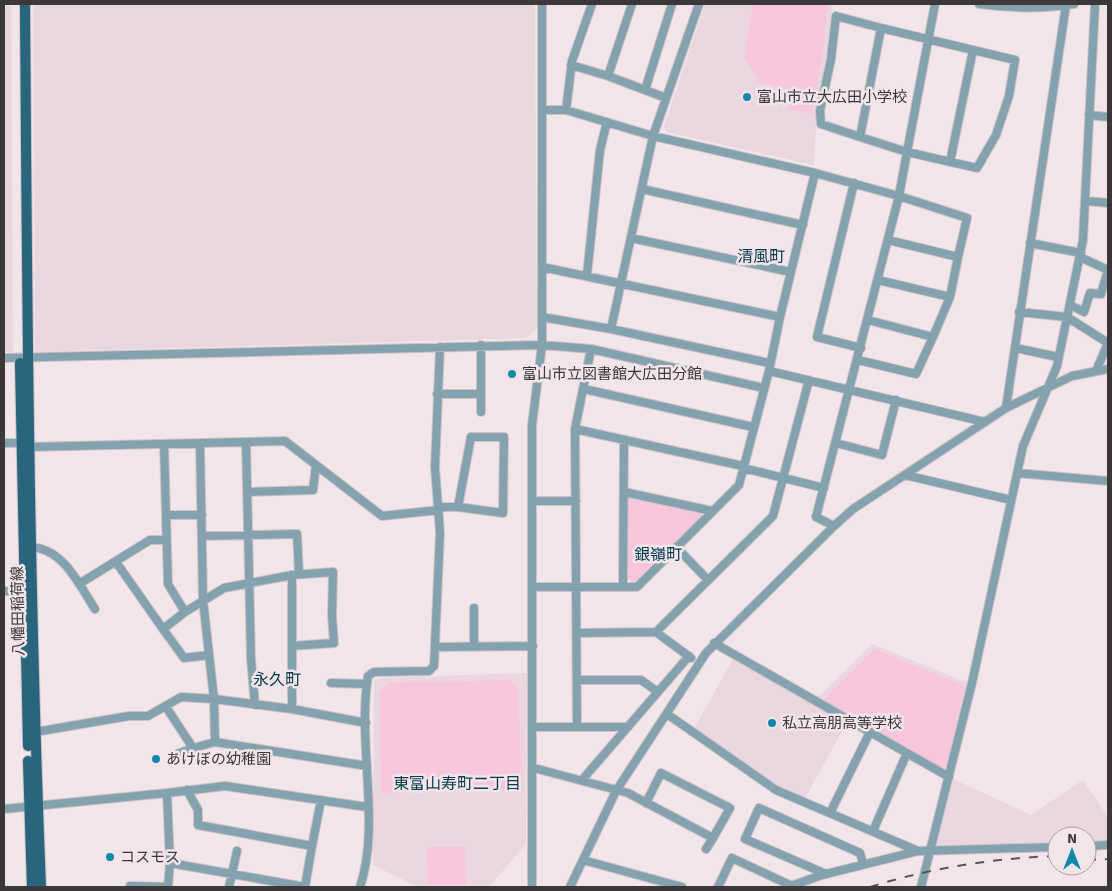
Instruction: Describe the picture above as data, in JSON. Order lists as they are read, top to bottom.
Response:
{
  "streets": {
    "main road": ["八幡田稲荷線"]
  },
  "districts": [
    "清風町",
    "銀嶺町",
    "永久町",
    "東富山寿町二丁目"
  ],
  "places": [
    "富山市立大広田小学校",
    "富山市立図書館大広田分館",
    "私立高朋高等学校",
    "あけぼの幼稚園",
    "コスモス"
  ],
  "north": "top"
}
